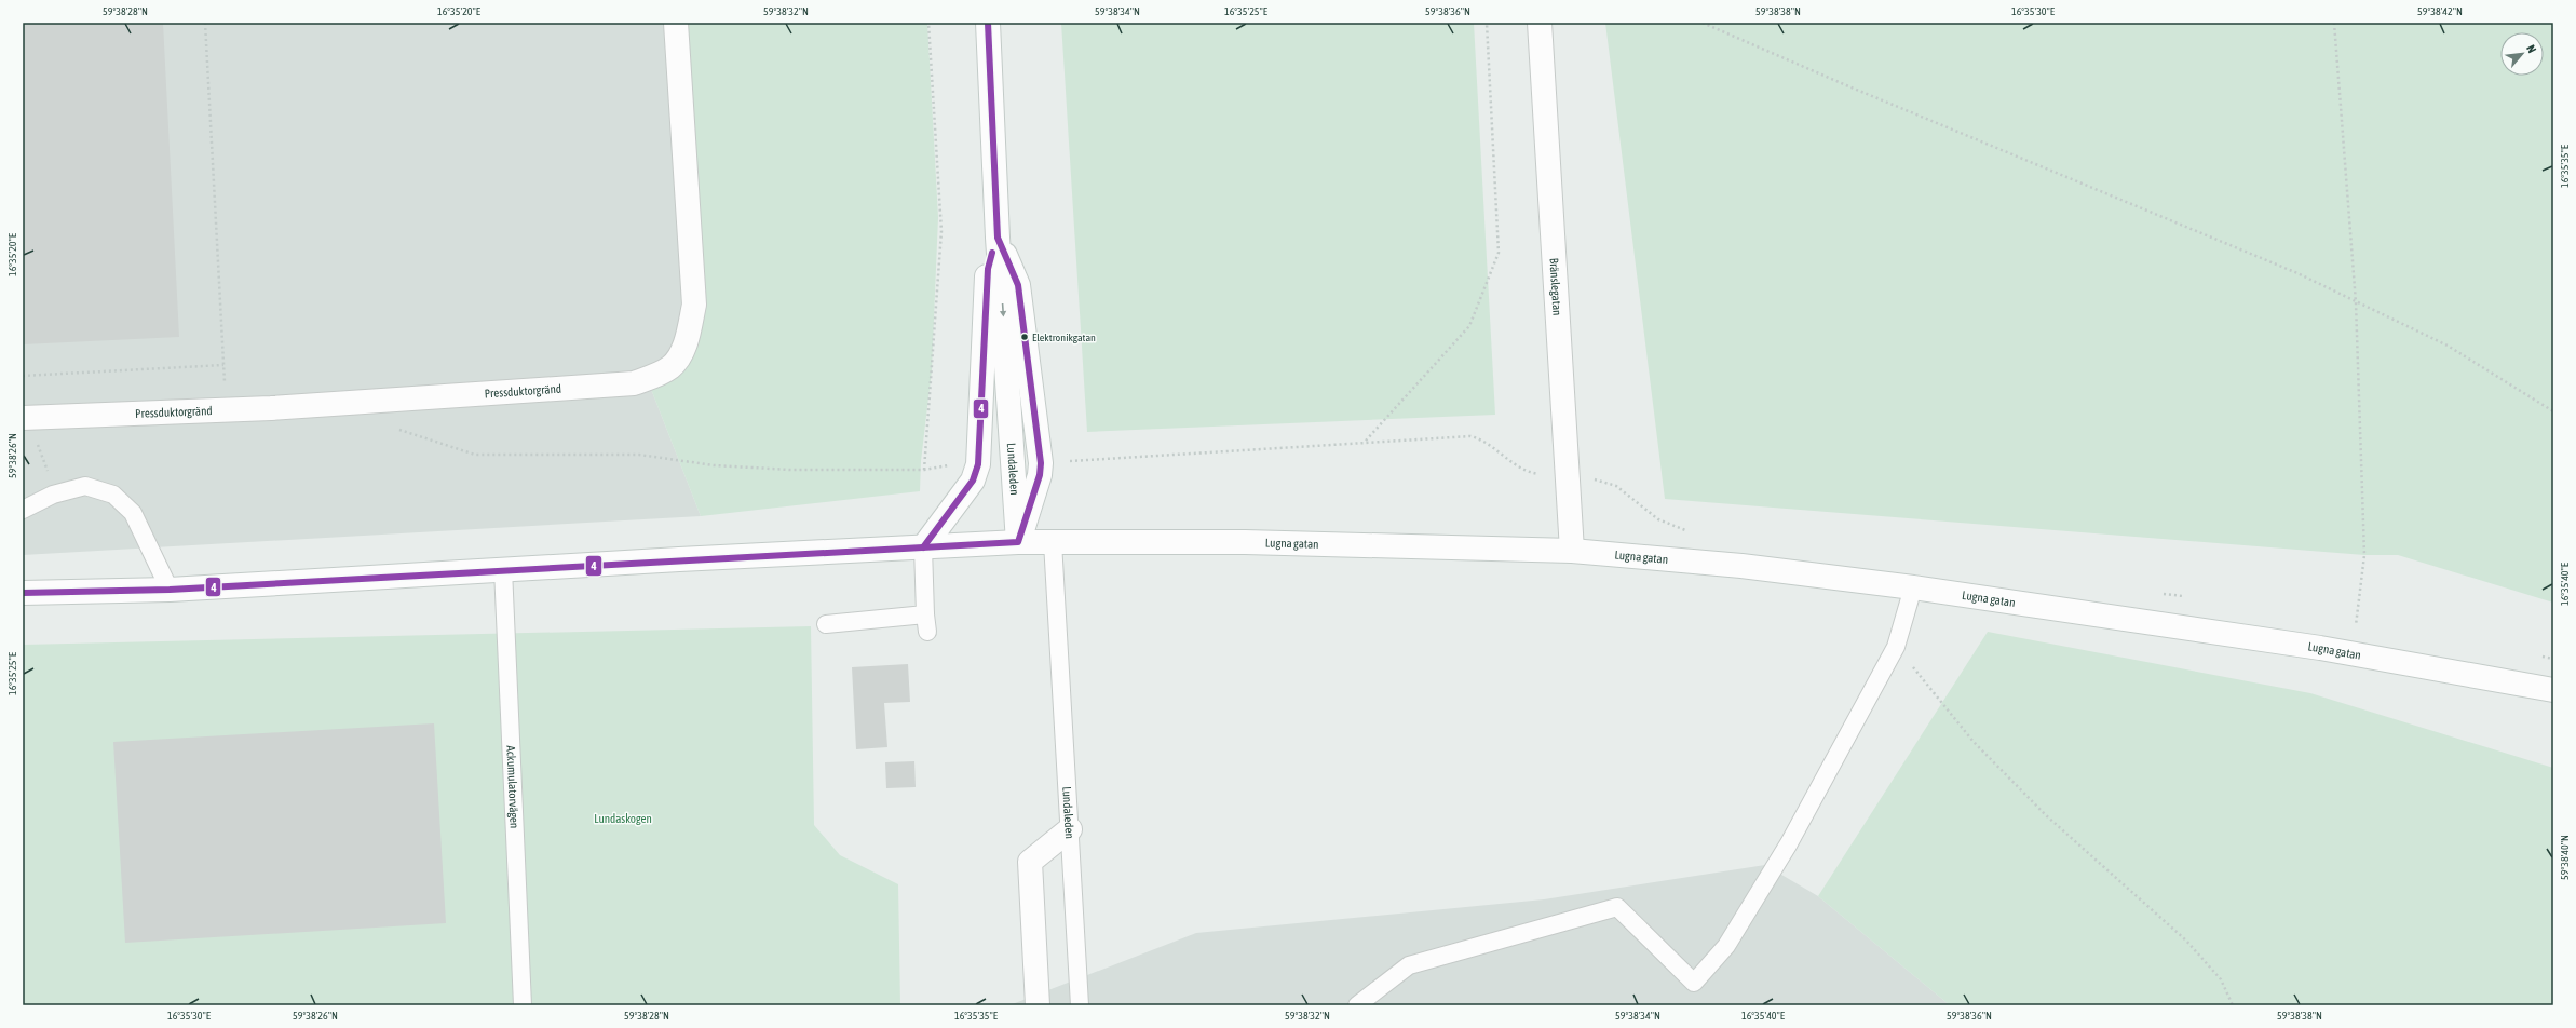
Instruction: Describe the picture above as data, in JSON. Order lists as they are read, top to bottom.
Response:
{
  "streets": {
    "main road": [
      "Bränslegatan",
      "Pressduktorgränd",
      "Lundaleden",
      "Lugna gatan"
    ],
    "lane": ["Ackumulatorvägen"]
  },
  "crossings": [
    ["Bränslegatan", "Lugna gatan"],
    ["Lundaleden", "Lugna gatan"],
    ["Lugna gatan", "Ackumulatorvägen"]
  ],
  "parks": ["Lundaskogen"],
  "places": ["Elektronikgatan"],
  "lines": ["transit line 4"],
  "north": "top right",
  "coordinates": [
    "59°38'28\"N",
    "16°35'20\"E",
    "59°38'32\"N",
    "59°38'34\"N",
    "16°35'25\"E",
    "59°38'36\"N",
    "59°38'38\"N",
    "16°35'30\"E",
    "59°38'42\"N",
    "16°35'35\"E",
    "59°38'26\"N",
    "16°35'40\"E",
    "59°38'40\"N"
  ]
}
